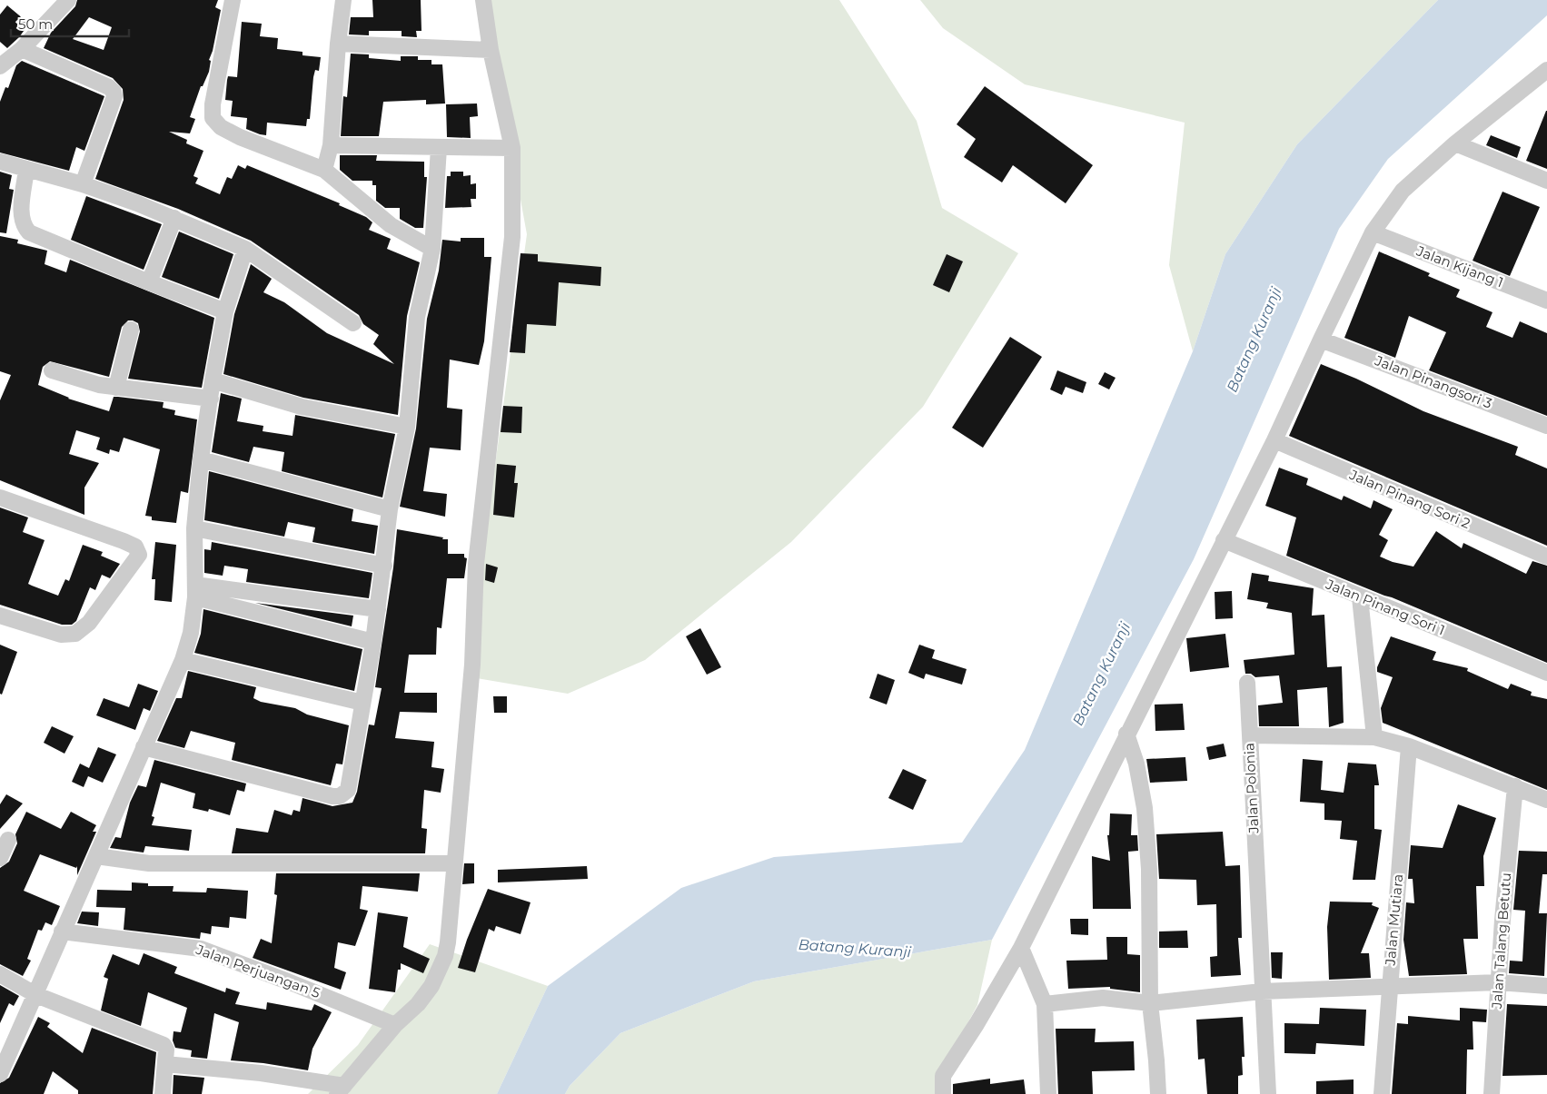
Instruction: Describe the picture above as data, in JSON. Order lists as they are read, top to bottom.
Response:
{
  "streets": {
    "street": [
      "Jalan Kijang 1",
      "Jalan Pinangsori 3",
      "Jalan Pinang Sori 2",
      "Jalan Pinang Sori 1",
      "Jalan Polonia",
      "Jalan Mutiara",
      "Jalan Talang Betutu",
      "Jalan Perjuangan 5"
    ]
  },
  "crossings": [
    ["Jalan Polonia", "Jalan Mutiara"],
    ["Jalan Polonia", "Jalan Talang Betutu"]
  ],
  "water": ["Batang Kuranji"],
  "scale_bar": "50 m"
}
